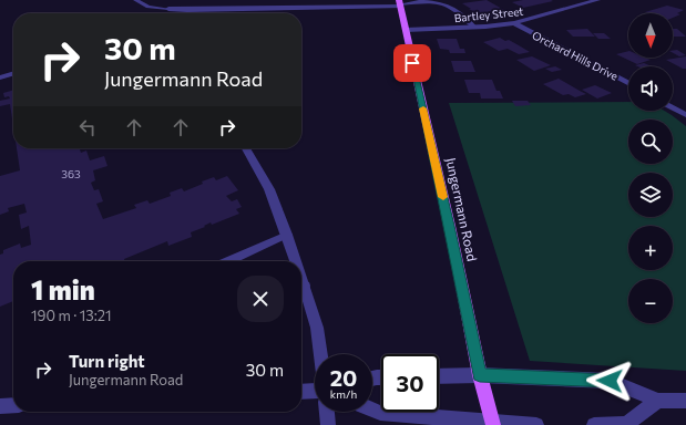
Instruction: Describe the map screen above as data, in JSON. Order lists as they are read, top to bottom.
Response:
{
  "streets": {
    "main road": ["Jungermann Road"],
    "street": ["Bartley Street", "Orchard Hills Drive"]
  },
  "crossings": [
    ["Bartley Street", "Orchard Hills Drive"],
    ["Bartley Street", "Jungermann Road"]
  ],
  "house_numbers": ["363"],
  "north": "bottom",
  "page": {
    "map_buttons": ["+", "−"],
    "turn": ["30 m", "Jungermann Road"],
    "heading": ["1 min", "190 m · 13:21"],
    "list": [
      {
        "name": "Turn right",
        "note": "Jungermann Road",
        "value": "30 m"
      }
    ],
    "speed": "20 km/h",
    "limit": "30"
  }
}
